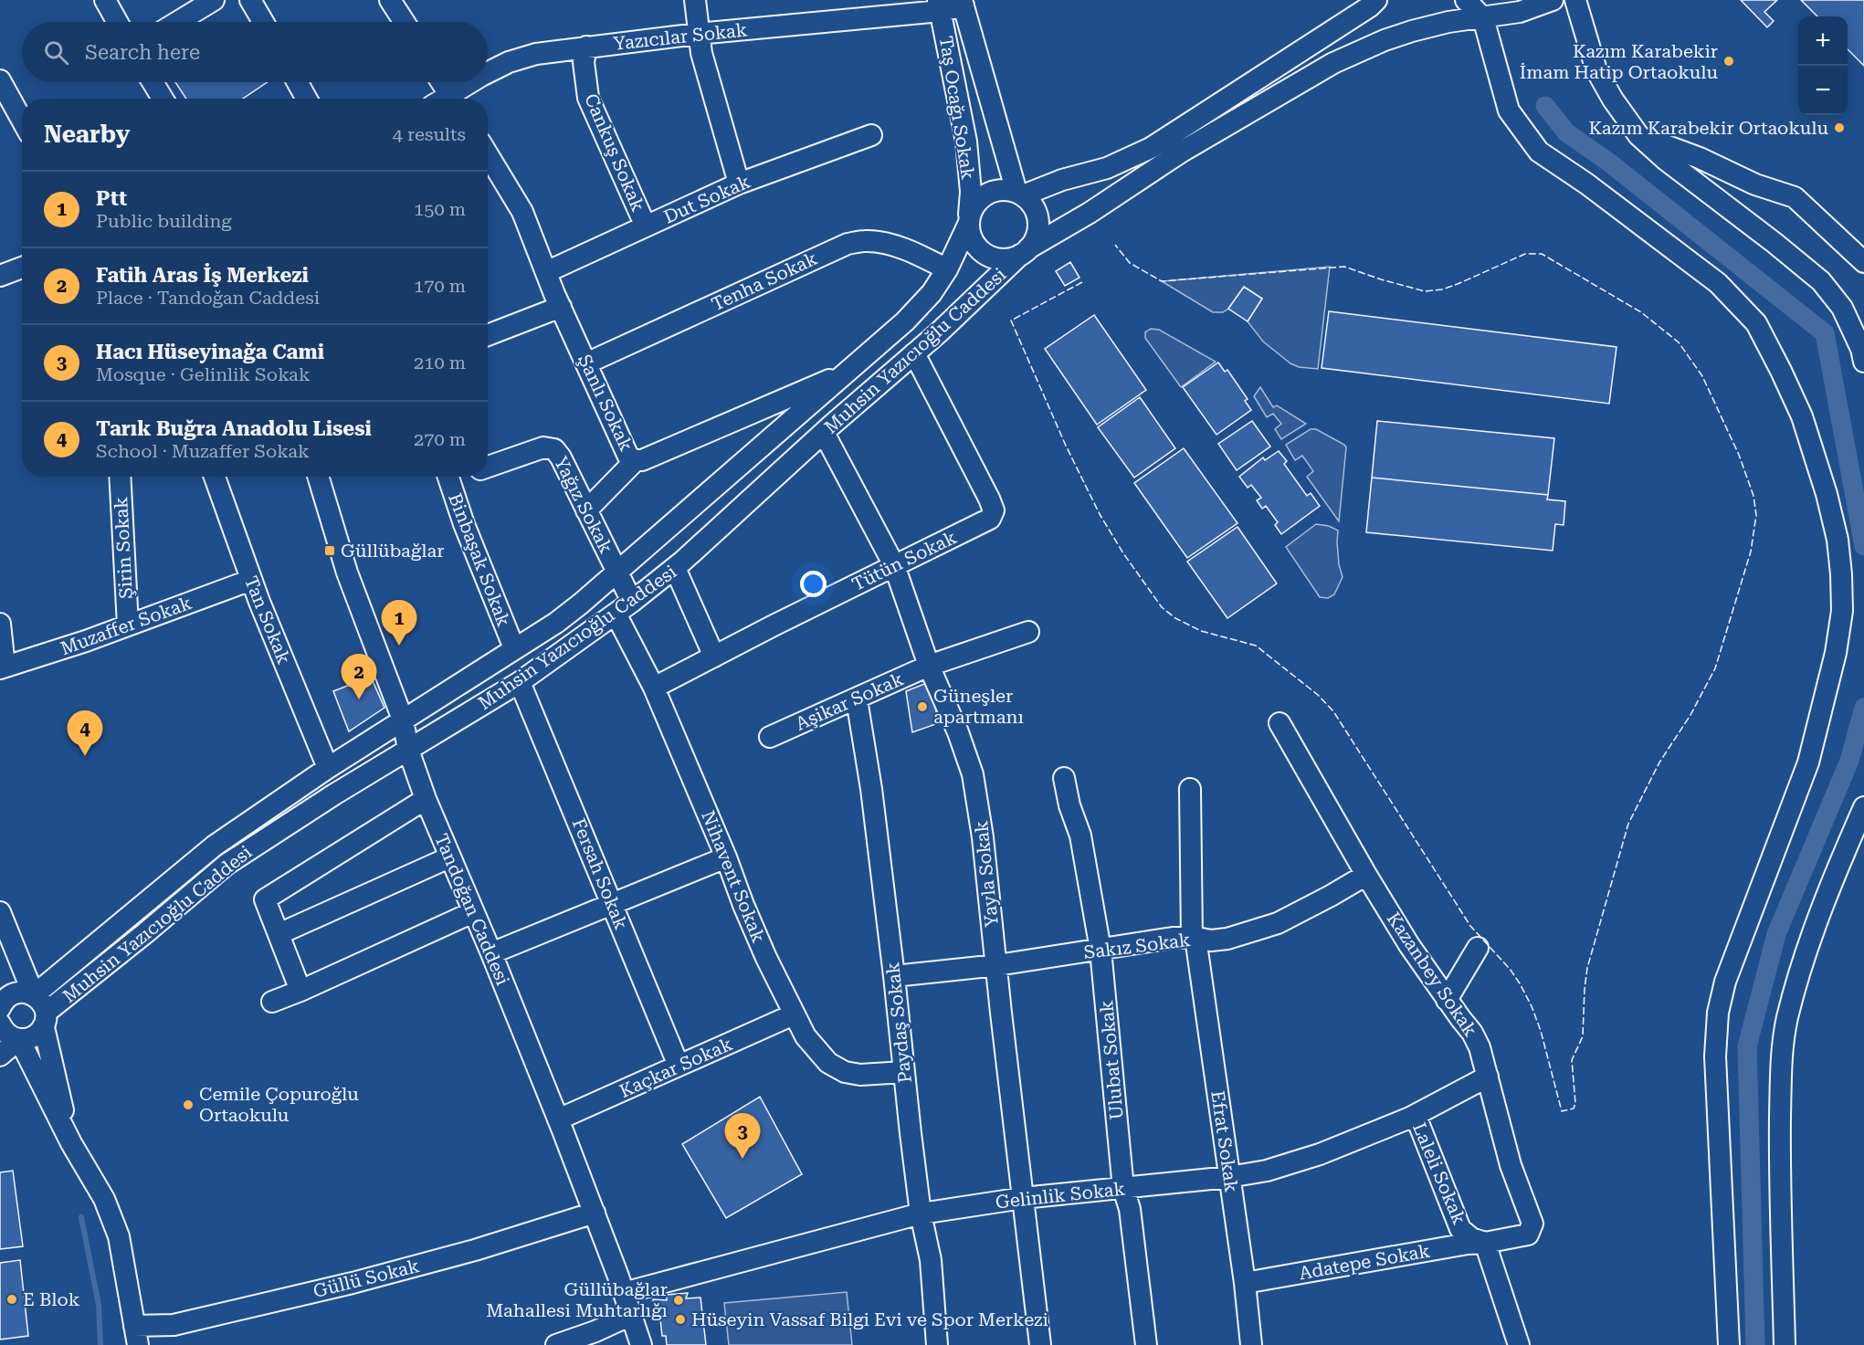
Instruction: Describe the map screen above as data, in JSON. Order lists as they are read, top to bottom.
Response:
{
  "streets": {
    "street": [
      "Yazıcılar Sokak",
      "Taş Ocağı Sokak",
      "Cankuş Sokak",
      "Dut Sokak",
      "Tenha Sokak",
      "Muhsin Yazıcıoğlu Caddesi",
      "Şanlı Sokak",
      "Yağız Sokak",
      "Şirin Sokak",
      "Binbaşak Sokak",
      "Tütün Sokak",
      "Tan Sokak",
      "Muzaffer Sokak",
      "Aşikar Sokak",
      "Fersah Sokak",
      "Yayla Sokak",
      "Nihavent Sokak",
      "Tandoğan Caddesi",
      "Sakız Sokak",
      "Kazanbey Sokak",
      "Paydaş Sokak",
      "Ulubat Sokak",
      "Kaçkar Sokak",
      "Efrat Sokak",
      "Laleli Sokak",
      "Gelinlik Sokak",
      "Adatepe Sokak",
      "Güllü Sokak"
    ]
  },
  "crossings": [
    ["Yazıcılar Sokak", "Taş Ocağı Sokak"],
    ["Yazıcılar Sokak", "Cankuş Sokak"],
    ["Taş Ocağı Sokak", "Muhsin Yazıcıoğlu Caddesi"],
    ["Cankuş Sokak", "Dut Sokak"],
    ["Dut Sokak", "Şanlı Sokak"],
    ["Tenha Sokak", "Muhsin Yazıcıoğlu Caddesi"],
    ["Tenha Sokak", "Şanlı Sokak"],
    ["Muhsin Yazıcıoğlu Caddesi", "Şanlı Sokak"],
    ["Muhsin Yazıcıoğlu Caddesi", "Yağız Sokak"],
    ["Muhsin Yazıcıoğlu Caddesi", "Binbaşak Sokak"],
    ["Muhsin Yazıcıoğlu Caddesi", "Tütün Sokak"],
    ["Muhsin Yazıcıoğlu Caddesi", "Tan Sokak"],
    ["Muhsin Yazıcıoğlu Caddesi", "Fersah Sokak"],
    ["Muhsin Yazıcıoğlu Caddesi", "Yayla Sokak"],
    ["Muhsin Yazıcıoğlu Caddesi", "Nihavent Sokak"],
    ["Muhsin Yazıcıoğlu Caddesi", "Tandoğan Caddesi"],
    ["Yağız Sokak", "Nihavent Sokak"],
    ["Şirin Sokak", "Muzaffer Sokak"],
    ["Tütün Sokak", "Yayla Sokak"],
    ["Tütün Sokak", "Nihavent Sokak"],
    ["Tan Sokak", "Muzaffer Sokak"],
    ["Aşikar Sokak", "Yayla Sokak"],
    ["Aşikar Sokak", "Paydaş Sokak"],
    ["Fersah Sokak", "Kaçkar Sokak"],
    ["Yayla Sokak", "Sakız Sokak"],
    ["Yayla Sokak", "Gelinlik Sokak"],
    ["Nihavent Sokak", "Paydaş Sokak"],
    ["Nihavent Sokak", "Kaçkar Sokak"],
    ["Tandoğan Caddesi", "Kaçkar Sokak"],
    ["Tandoğan Caddesi", "Gelinlik Sokak"],
    ["Tandoğan Caddesi", "Güllü Sokak"],
    ["Sakız Sokak", "Kazanbey Sokak"],
    ["Sakız Sokak", "Paydaş Sokak"],
    ["Sakız Sokak", "Ulubat Sokak"],
    ["Sakız Sokak", "Efrat Sokak"],
    ["Kazanbey Sokak", "Laleli Sokak"],
    ["Kazanbey Sokak", "Gelinlik Sokak"],
    ["Kazanbey Sokak", "Adatepe Sokak"],
    ["Paydaş Sokak", "Gelinlik Sokak"],
    ["Ulubat Sokak", "Gelinlik Sokak"],
    ["Efrat Sokak", "Gelinlik Sokak"],
    ["Efrat Sokak", "Adatepe Sokak"],
    ["Laleli Sokak", "Gelinlik Sokak"],
    ["Laleli Sokak", "Adatepe Sokak"]
  ],
  "places": {
    "other": [
      "Kazım Karabekir İmam Hatip Ortaokulu",
      "Kazım Karabekir Ortaokulu",
      "Güneşler apartmanı",
      "Cemile Çopuroğlu Ortaokulu",
      "E Blok",
      "Güllübağlar Mahallesi Muhtarlığı",
      "Hüseyin Vassaf Bilgi Evi ve Spor Merkezi"
    ],
    "transit": ["Güllübağlar"]
  },
  "page": {
    "map_buttons": ["+", "−"],
    "search": "Search here",
    "heading": ["Nearby", "4 results"],
    "list": [
      {
        "mark": "1",
        "name": "Ptt",
        "note": "Public building",
        "value": "150 m"
      },
      {
        "mark": "2",
        "name": "Fatih Aras İş Merkezi",
        "note": "Place · Tandoğan Caddesi",
        "value": "170 m"
      },
      {
        "mark": "3",
        "name": "Hacı Hüseyinağa Cami",
        "note": "Mosque · Gelinlik Sokak",
        "value": "210 m"
      },
      {
        "mark": "4",
        "name": "Tarık Buğra Anadolu Lisesi",
        "note": "School · Muzaffer Sokak",
        "value": "270 m"
      }
    ],
    "pins": [
      "1",
      "2",
      "4",
      "3"
    ]
  }
}
